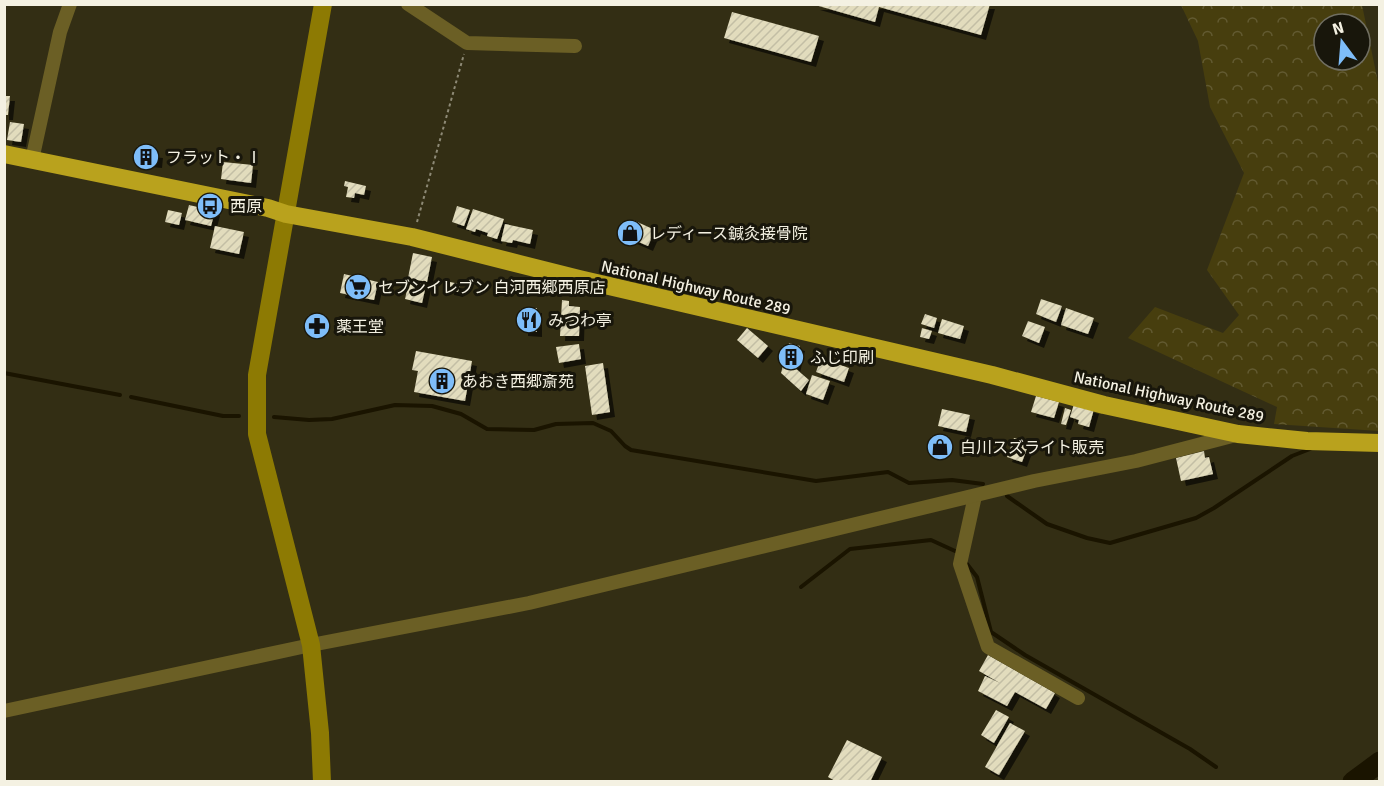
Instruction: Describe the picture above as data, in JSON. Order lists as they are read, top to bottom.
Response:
{
  "streets": {
    "highway": ["National Highway Route 289"]
  },
  "places": {
    "building": ["フラット・Ⅰ", "ふじ印刷", "あおき西郷斎苑"],
    "bus stop": ["西原"],
    "shop": ["レディース鍼灸接骨院", "白川スズライト販売"],
    "supermarket": ["セブンイレブン 白河西郷西原店"],
    "restaurant": ["みつわ亭"],
    "pharmacy": ["薬王堂"]
  },
  "north": "top"
}
